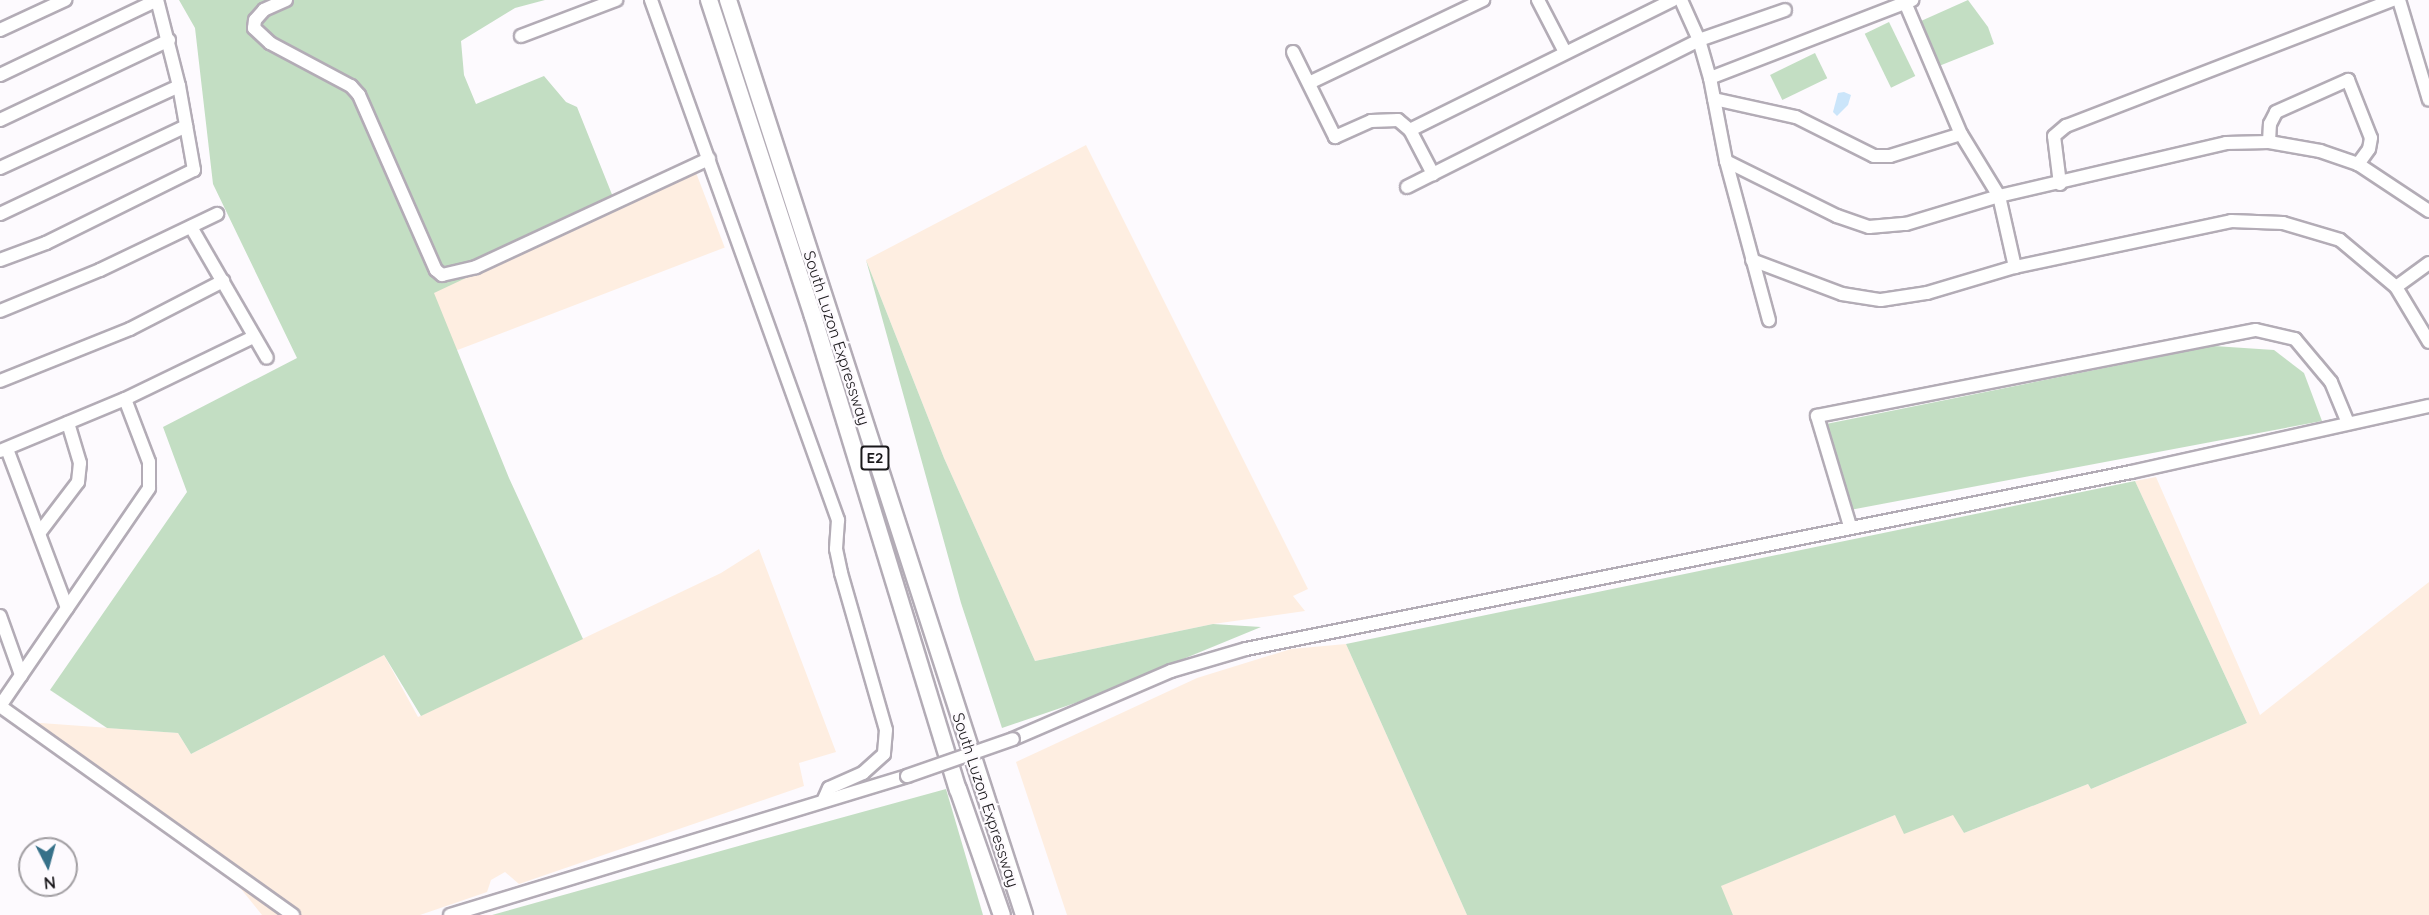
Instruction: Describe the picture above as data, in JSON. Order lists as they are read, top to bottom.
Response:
{
  "streets": {
    "highway": ["South Luzon Expressway", "E2"]
  },
  "north": "bottom"
}
